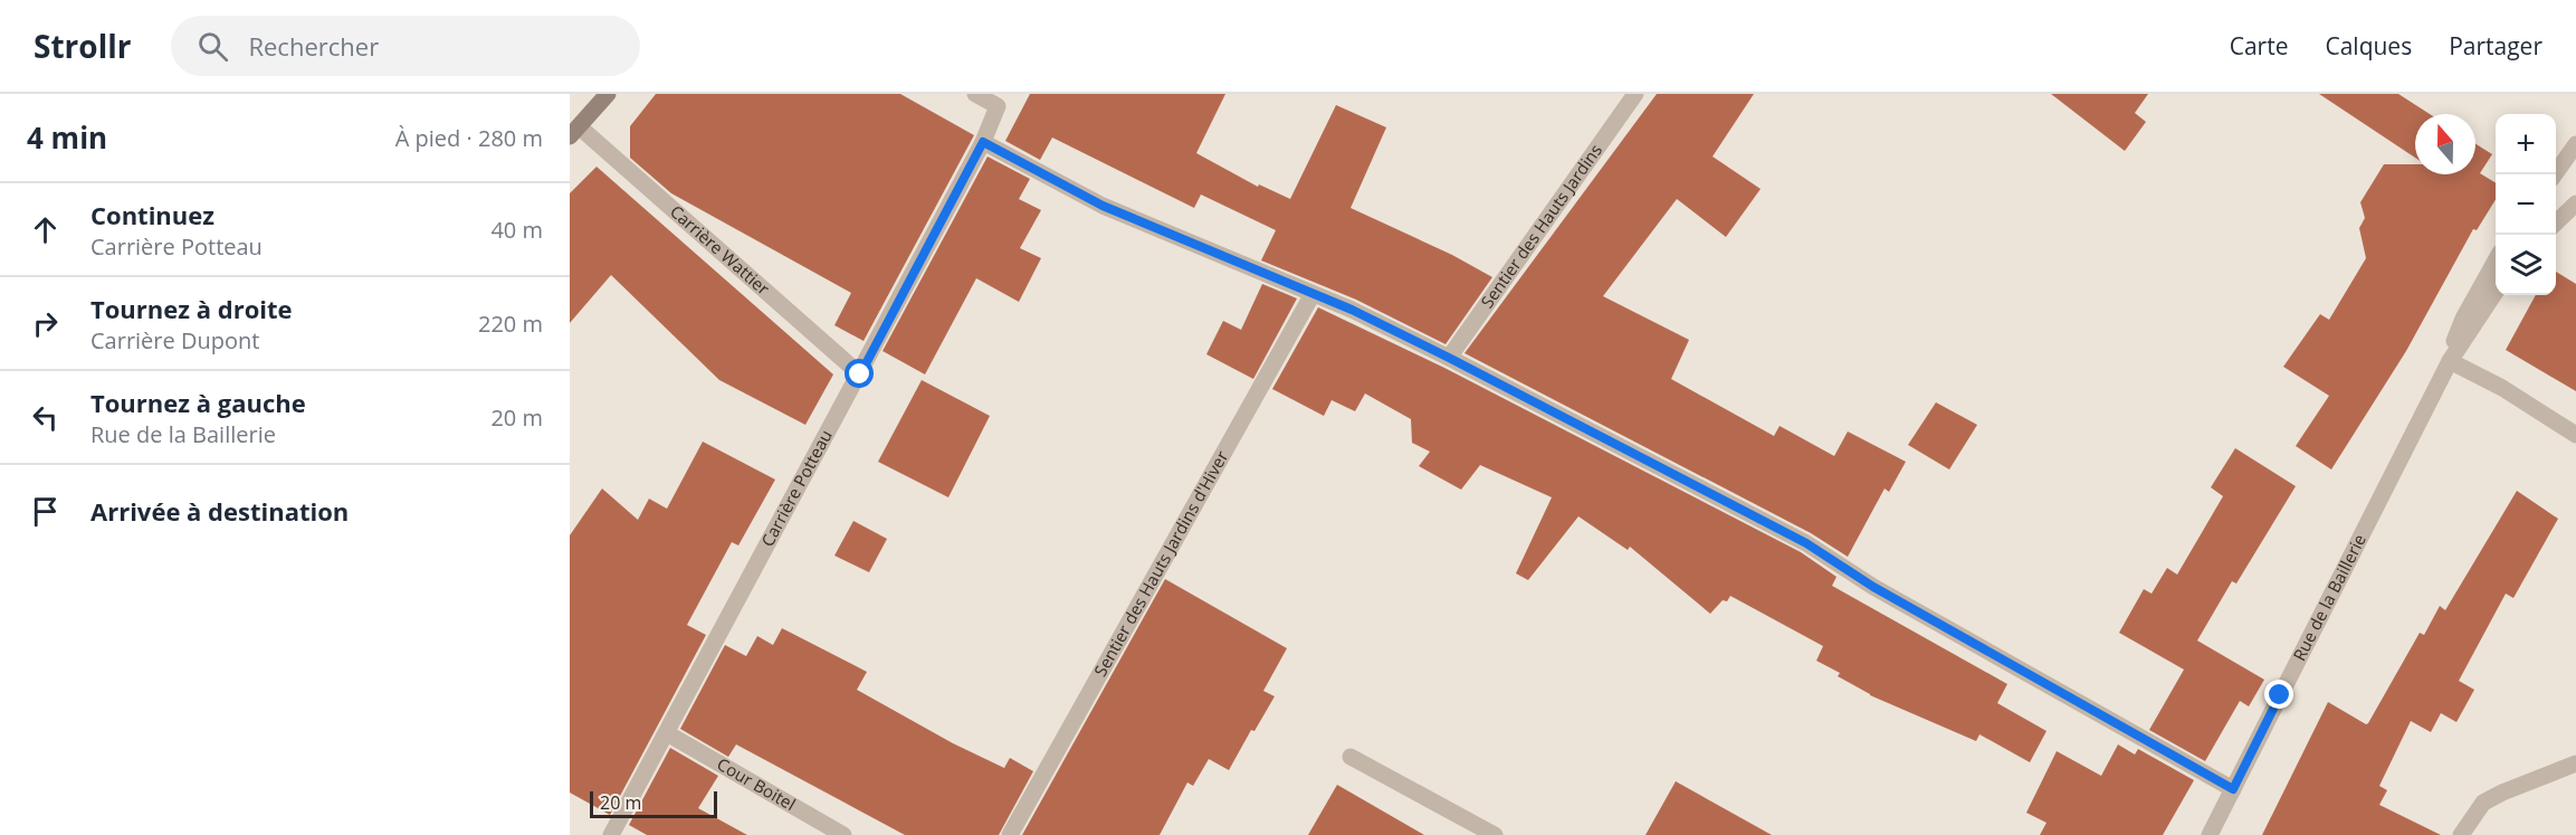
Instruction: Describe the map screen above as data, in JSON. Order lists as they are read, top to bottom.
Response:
{
  "streets": {
    "street": [
      "Sentier des Hauts Jardins",
      "Carrière Wattier",
      "Carrière Potteau",
      "Sentier des Hauts Jardins d'Hiver",
      "Rue de la Baillerie",
      "Cour Boitel"
    ]
  },
  "crossings": [
    ["Carrière Wattier", "Carrière Potteau"],
    ["Carrière Potteau", "Cour Boitel"]
  ],
  "scale_bar": "20 m",
  "north": "top",
  "page": {
    "header": "Strollr",
    "search": "Rechercher",
    "nav": ["Carte", "Calques", "Partager"],
    "heading": ["4 min", "À pied · 280 m"],
    "map_buttons": ["+", "−"],
    "list": [
      ["Continuez", "Carrière Potteau", "40 m"],
      ["Tournez à droite", "Carrière Dupont", "220 m"],
      ["Tournez à gauche", "Rue de la Baillerie", "20 m"],
      "Arrivée à destination"
    ],
    "scale": "20 m"
  }
}
